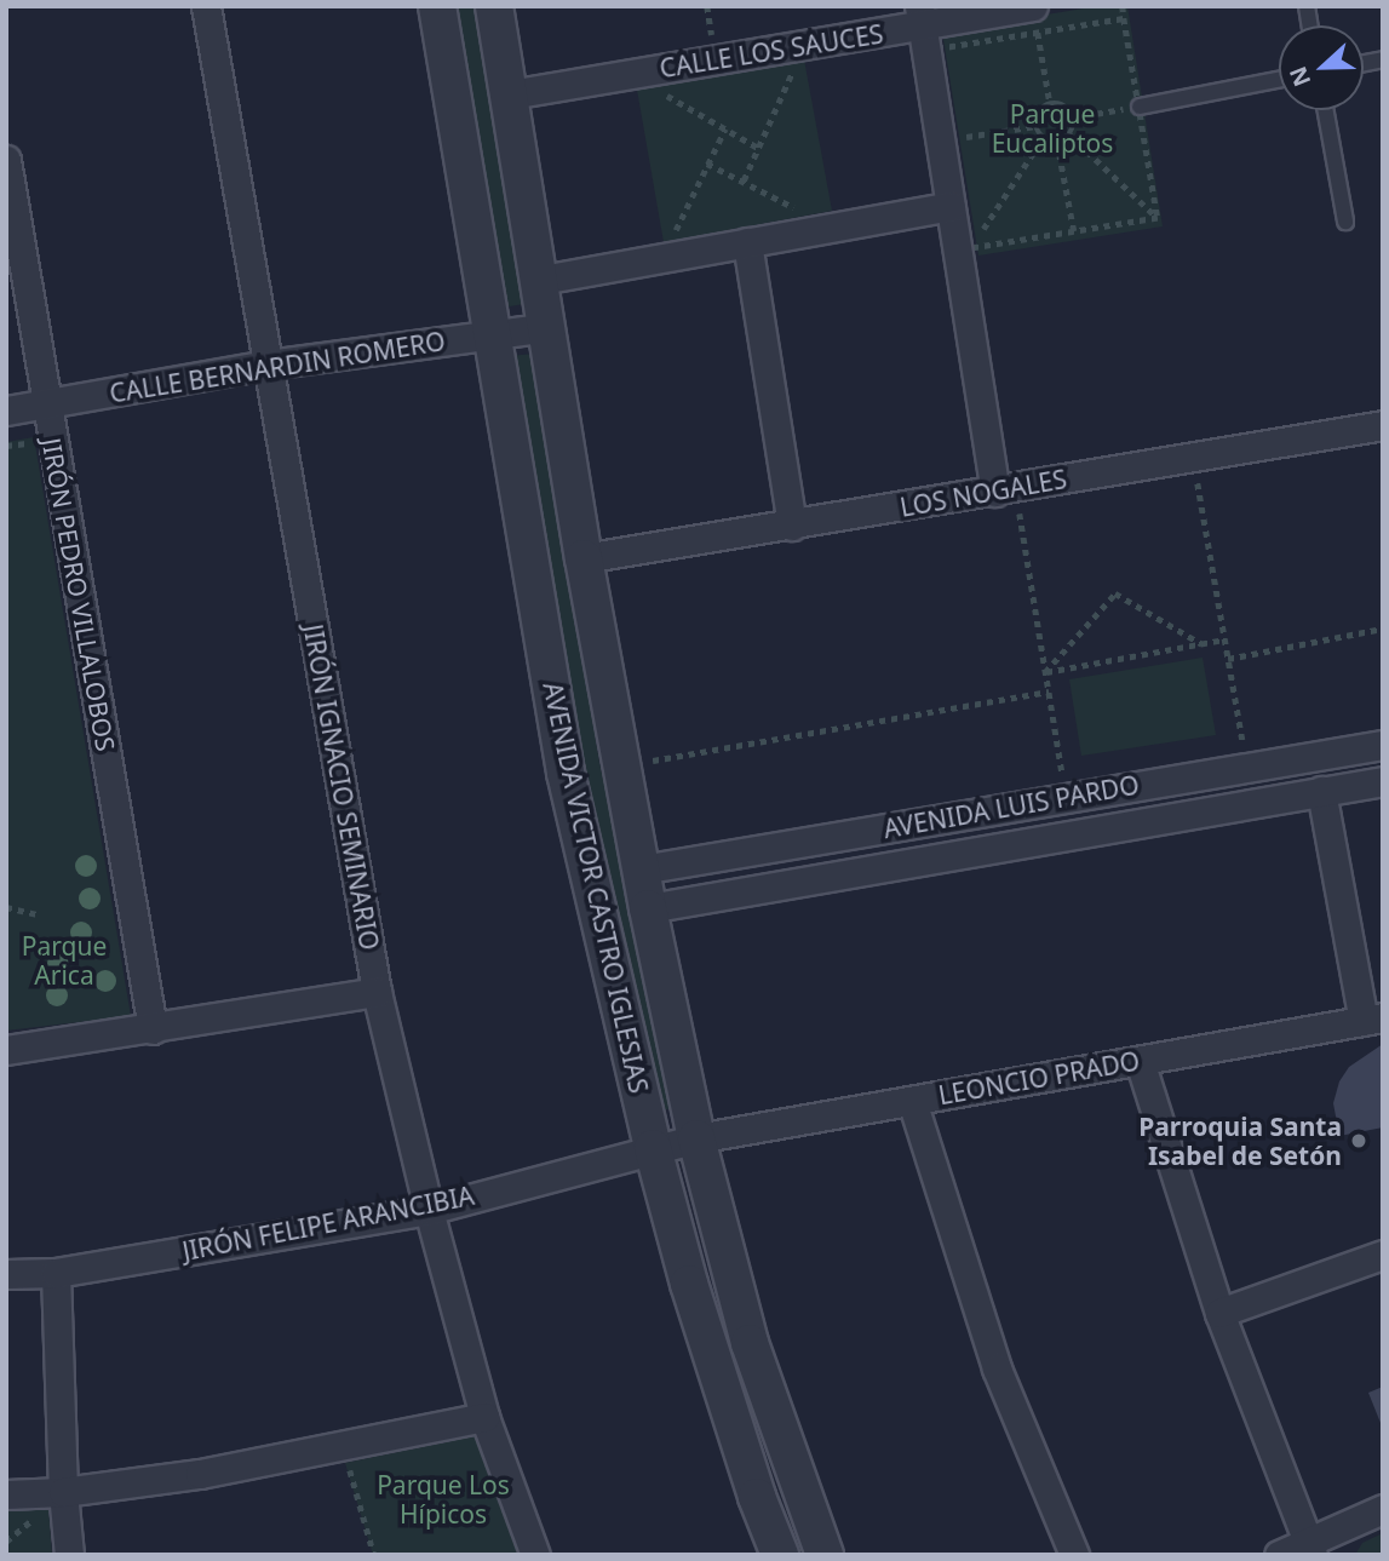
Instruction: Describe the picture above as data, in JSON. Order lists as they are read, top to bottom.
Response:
{
  "streets": {
    "street": [
      "CALLE LOS SAUCES",
      "CALLE BERNARDIN ROMERO",
      "LOS NOGALES",
      "JIRÓN PEDRO VILLALOBOS",
      "JIRÓN IGNACIO SEMINARIO",
      "AVENIDA LUIS PARDO",
      "AVENIDA VICTOR CASTRO IGLESIAS",
      "LEONCIO PRADO",
      "JIRÓN FELIPE ARANCIBIA"
    ]
  },
  "crossings": [
    ["CALLE LOS SAUCES", "AVENIDA VICTOR CASTRO IGLESIAS"],
    ["CALLE BERNARDIN ROMERO", "JIRÓN PEDRO VILLALOBOS"],
    ["CALLE BERNARDIN ROMERO", "JIRÓN IGNACIO SEMINARIO"],
    ["CALLE BERNARDIN ROMERO", "AVENIDA VICTOR CASTRO IGLESIAS"],
    ["LOS NOGALES", "AVENIDA VICTOR CASTRO IGLESIAS"],
    ["JIRÓN IGNACIO SEMINARIO", "JIRÓN FELIPE ARANCIBIA"],
    ["AVENIDA LUIS PARDO", "AVENIDA VICTOR CASTRO IGLESIAS"],
    ["AVENIDA VICTOR CASTRO IGLESIAS", "LEONCIO PRADO"],
    ["AVENIDA VICTOR CASTRO IGLESIAS", "JIRÓN FELIPE ARANCIBIA"],
    ["LEONCIO PRADO", "JIRÓN FELIPE ARANCIBIA"]
  ],
  "parks": ["Parque Eucaliptos", "Parque Arica", "Parque Los Hípicos"],
  "places": ["Parroquia Santa Isabel de Setón"],
  "north": "left"
}
